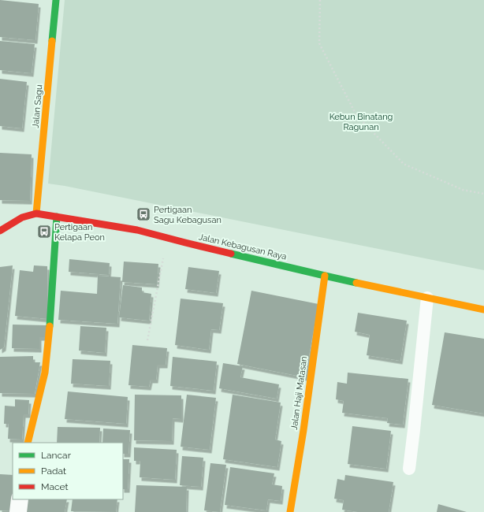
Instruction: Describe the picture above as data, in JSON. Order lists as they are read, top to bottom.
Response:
{
  "streets": {
    "street": ["Jalan Sagu", "Jalan Kebagusan Raya", "Jalan Haji Matasan"]
  },
  "crossings": [
    ["Jalan Sagu", "Jalan Kebagusan Raya"],
    ["Jalan Kebagusan Raya", "Jalan Haji Matasan"]
  ],
  "parks": ["Kebun Binatang Ragunan"],
  "places": {
    "bus stop": ["Pertigaan Sagu Kebagusan", "Pertigaan Kelapa Peon"]
  },
  "legend": ["Lancar", "Padat", "Macet"]
}
